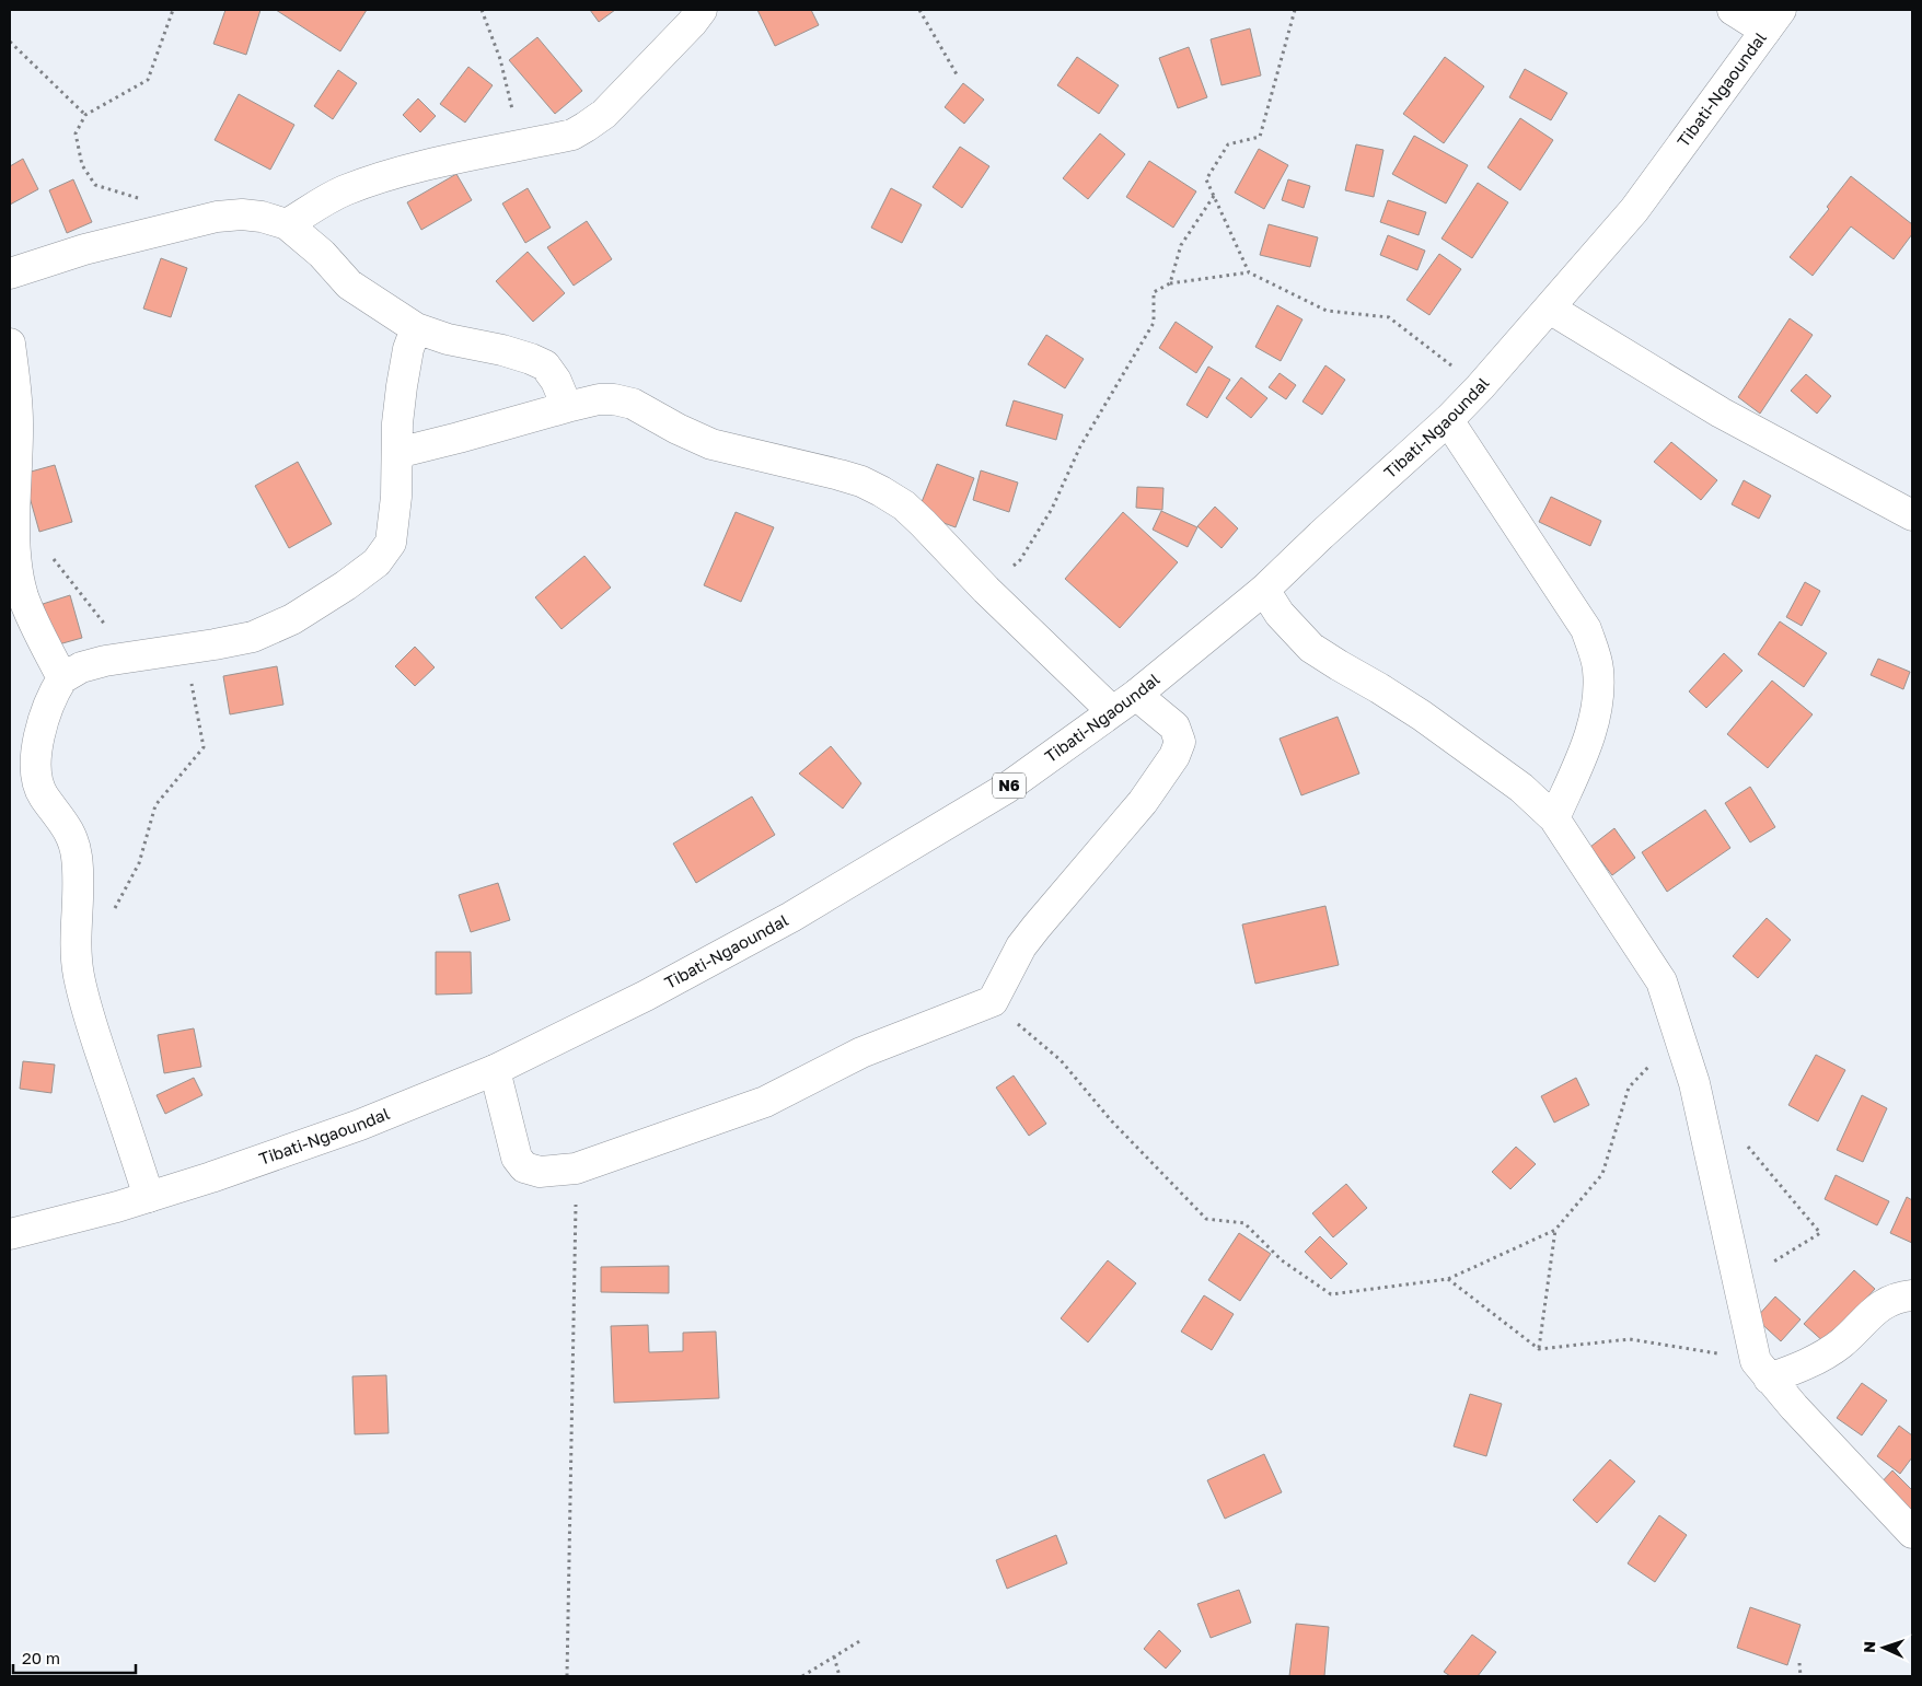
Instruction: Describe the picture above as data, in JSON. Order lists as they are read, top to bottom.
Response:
{
  "streets": {
    "main road": ["Tibati-Ngaoundal", "N6"]
  },
  "scale_bar": "20 m",
  "north": "left"
}
